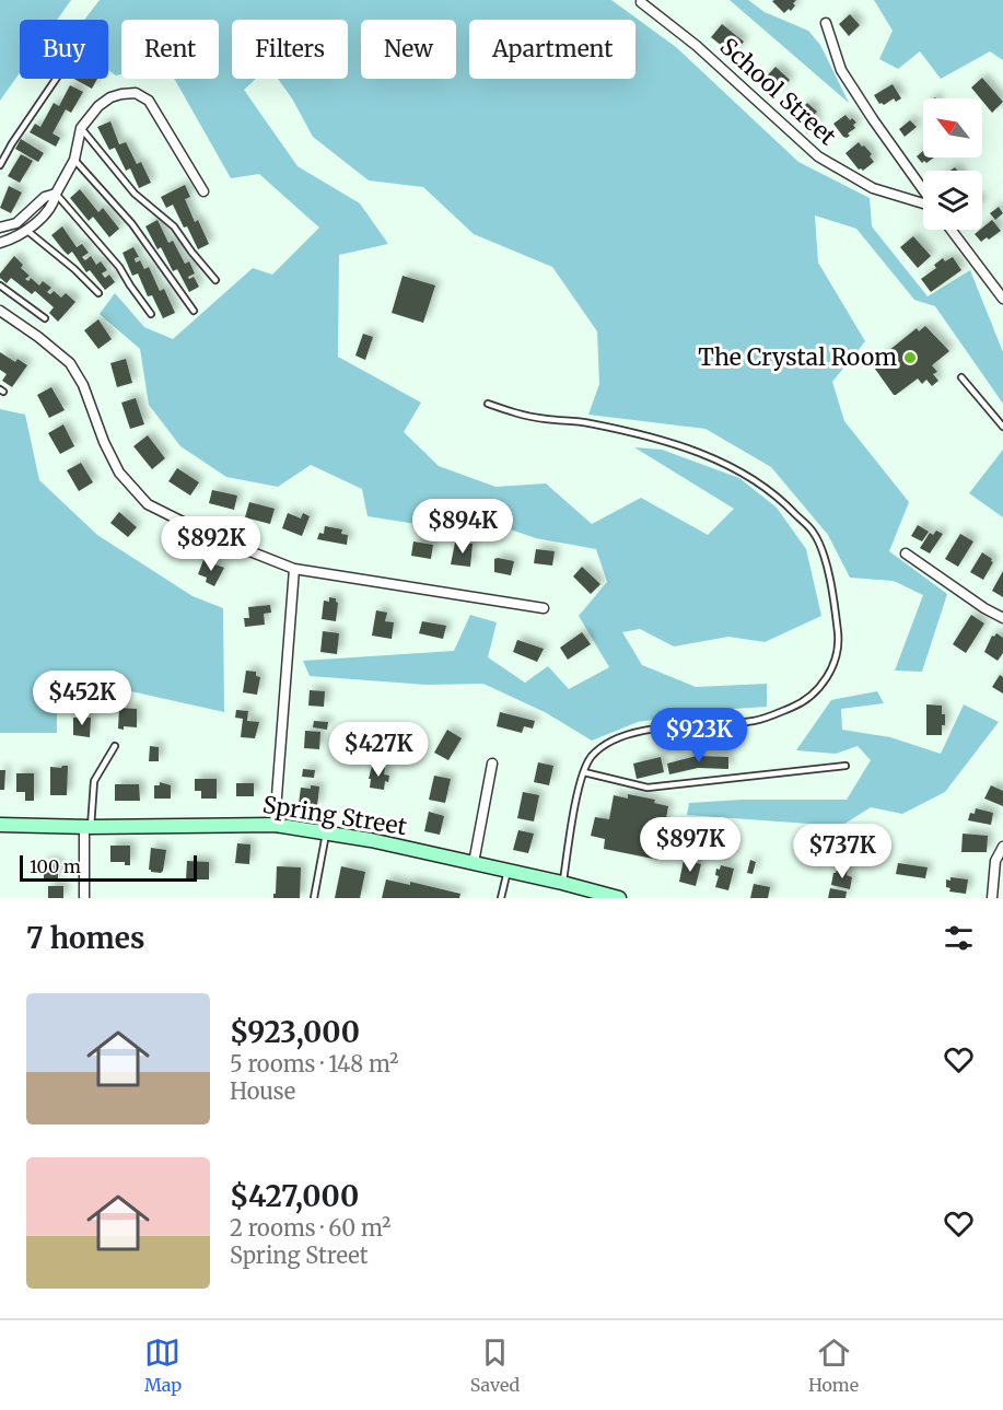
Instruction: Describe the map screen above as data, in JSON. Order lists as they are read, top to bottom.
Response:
{
  "streets": {
    "main road": ["Spring Street"],
    "street": ["School Street"]
  },
  "places": ["The Crystal Room"],
  "scale_bar": "100 m",
  "north": "top left",
  "page": {
    "chip": [
      "Buy",
      "Rent",
      "Filters",
      "New",
      "Apartment"
    ],
    "price": [
      "$894K",
      "$892K",
      "$452K",
      "$923K",
      "$427K",
      "$897K",
      "$737K"
    ],
    "scale": "100 m",
    "heading": "7 homes",
    "list": [
      {
        "name": "$923,000",
        "note": "5 rooms · 148 m² · House"
      },
      {
        "name": "$427,000",
        "note": "2 rooms · 60 m² · Spring Street"
      }
    ],
    "tabs": ["Map", "Saved", "Home"]
  }
}
